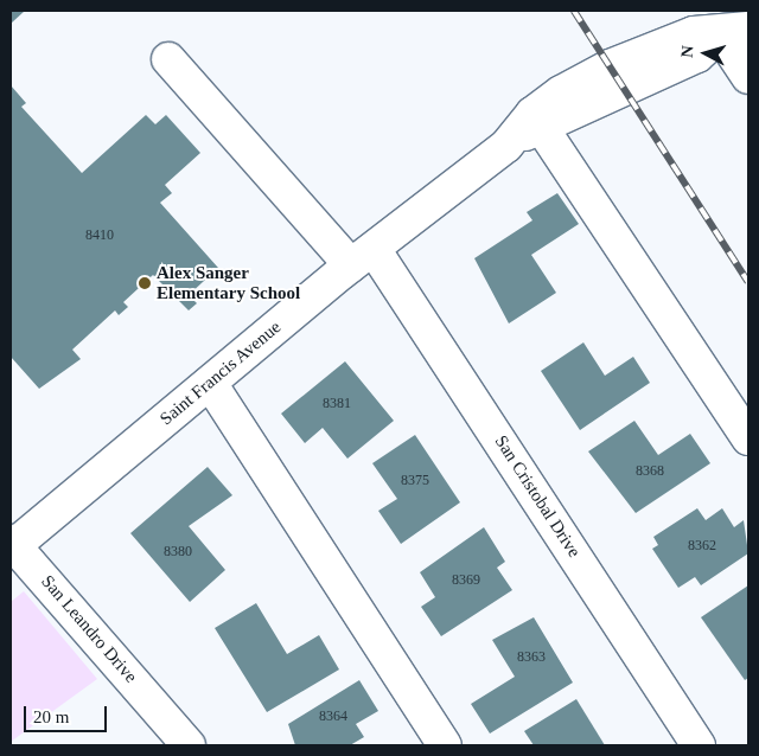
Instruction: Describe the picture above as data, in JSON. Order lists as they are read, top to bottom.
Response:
{
  "streets": {
    "street": ["Saint Francis Avenue", "San Cristobal Drive", "San Leandro Drive"]
  },
  "crossings": [
    ["Saint Francis Avenue", "San Cristobal Drive"],
    ["Saint Francis Avenue", "San Leandro Drive"]
  ],
  "places": ["Alex Sanger Elementary School"],
  "house_numbers": [
    "8410",
    "8381",
    "8368",
    "8375",
    "8362",
    "8380",
    "8369",
    "8363",
    "8364"
  ],
  "scale_bar": "20 m",
  "north": "left"
}
